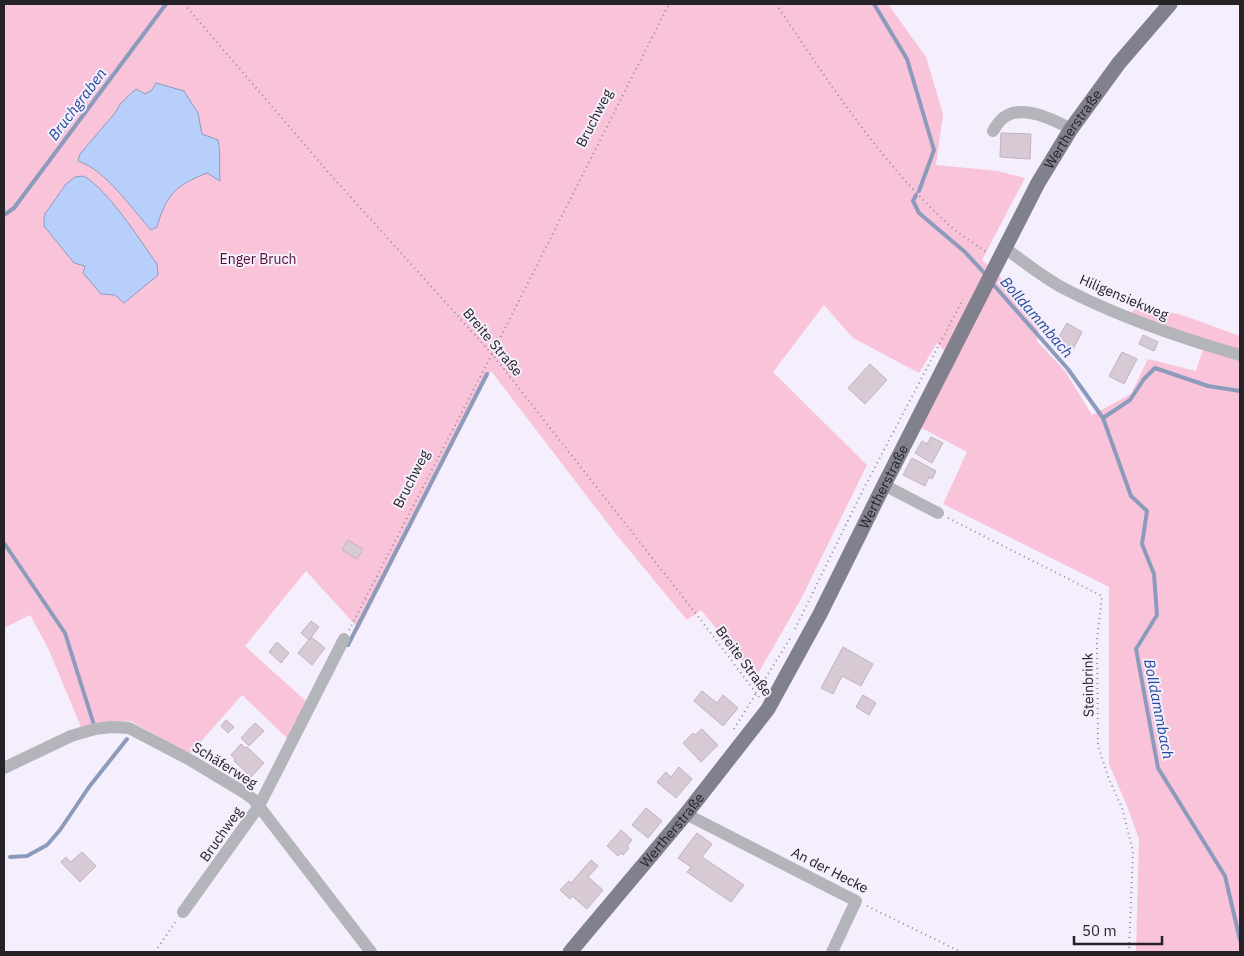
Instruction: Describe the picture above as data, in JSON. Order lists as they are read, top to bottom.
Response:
{
  "streets": {
    "main road": ["Wertherstraße"],
    "street": [
      "Bruchweg",
      "Hiligensiekweg",
      "Schäferweg",
      "An der Hecke"
    ],
    "path": ["Breite Straße", "Steinbrink"]
  },
  "crossings": [
    ["Bruchweg", "Breite Straße"],
    ["Bruchweg", "Schäferweg"],
    ["Wertherstraße", "Hiligensiekweg"],
    ["Wertherstraße", "Breite Straße"],
    ["Wertherstraße", "An der Hecke"]
  ],
  "water": ["Bruchgraben", "Bolldammbach"],
  "parks": ["Enger Bruch"],
  "scale_bar": "50 m"
}
